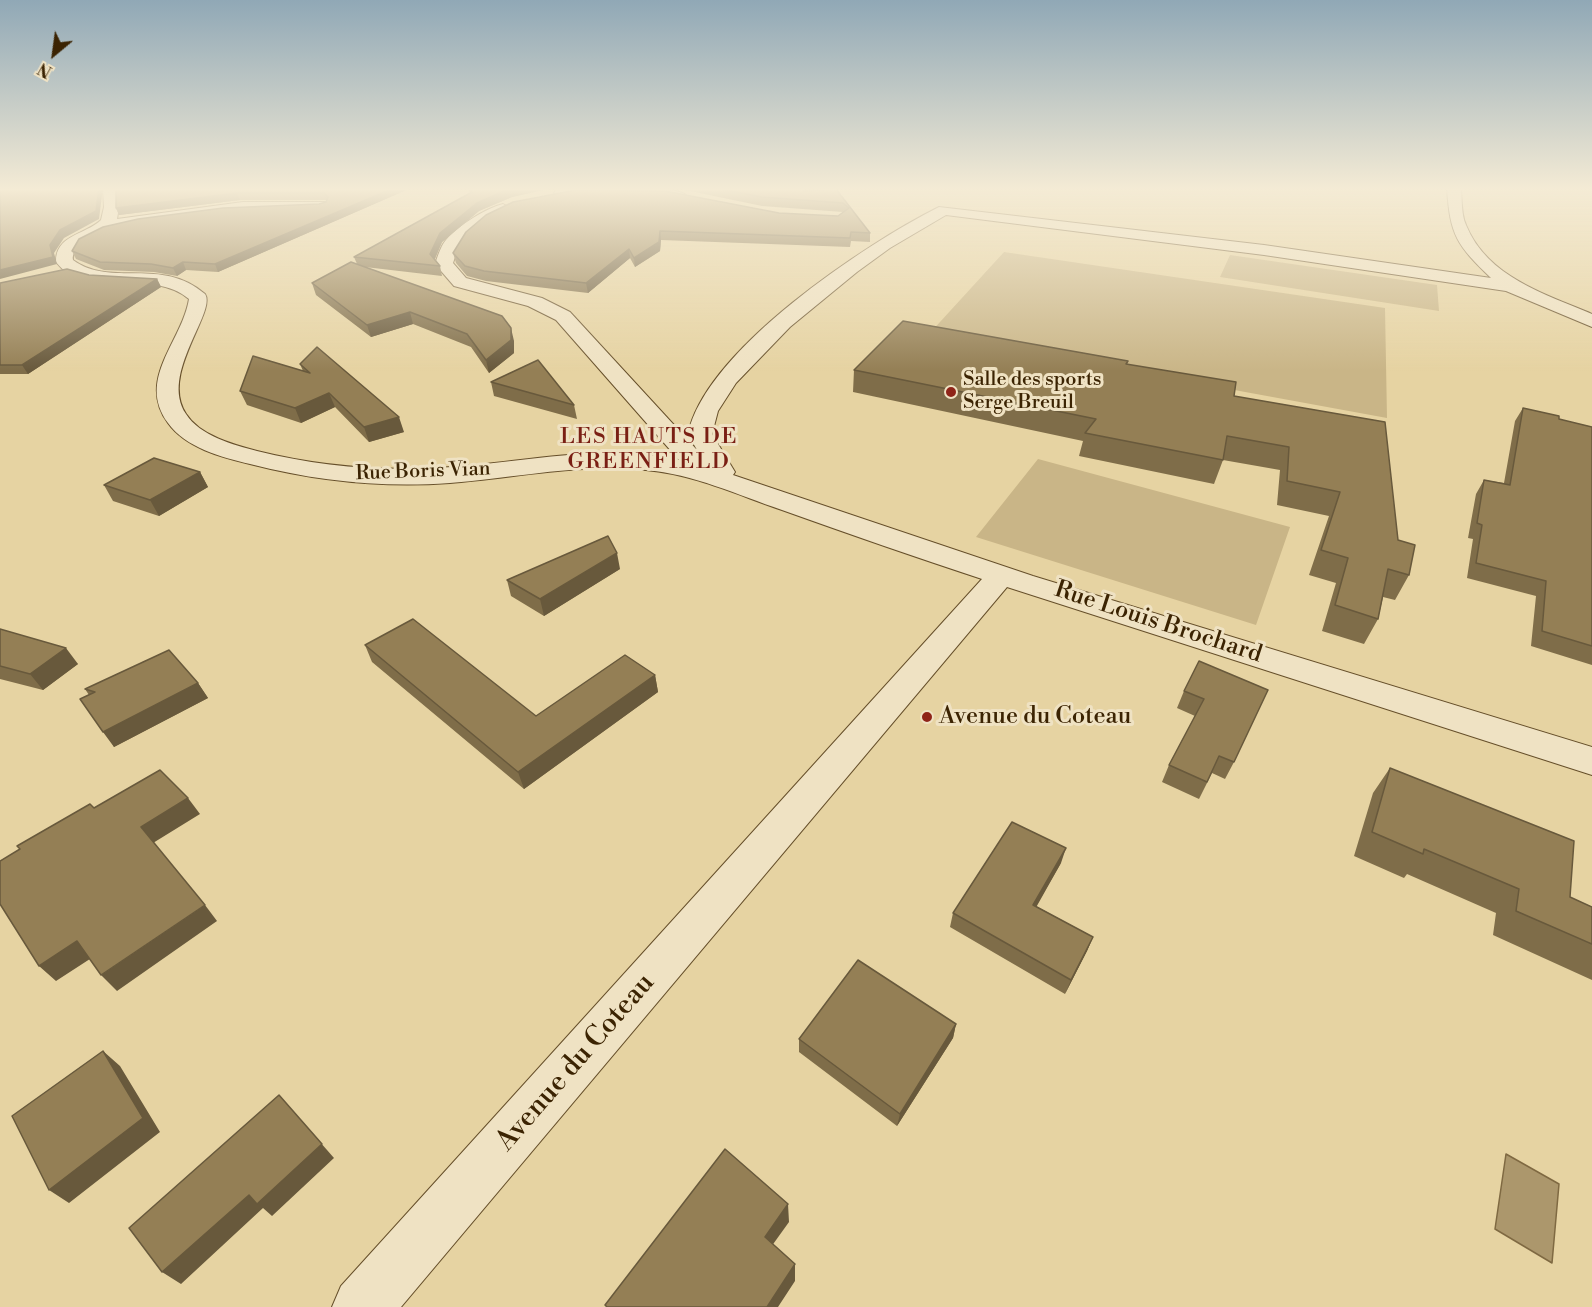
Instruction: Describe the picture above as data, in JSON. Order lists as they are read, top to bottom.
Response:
{
  "streets": {
    "street": ["Rue Boris Vian", "Rue Louis Brochard", "Avenue du Coteau"]
  },
  "crossings": [
    ["Rue Boris Vian", "Rue Louis Brochard"],
    ["Rue Louis Brochard", "Avenue du Coteau"]
  ],
  "districts": ["LES HAUTS DE GREENFIELD"],
  "places": ["Salle des sports Serge Breuil", "Avenue du Coteau"],
  "north": "bottom left"
}
